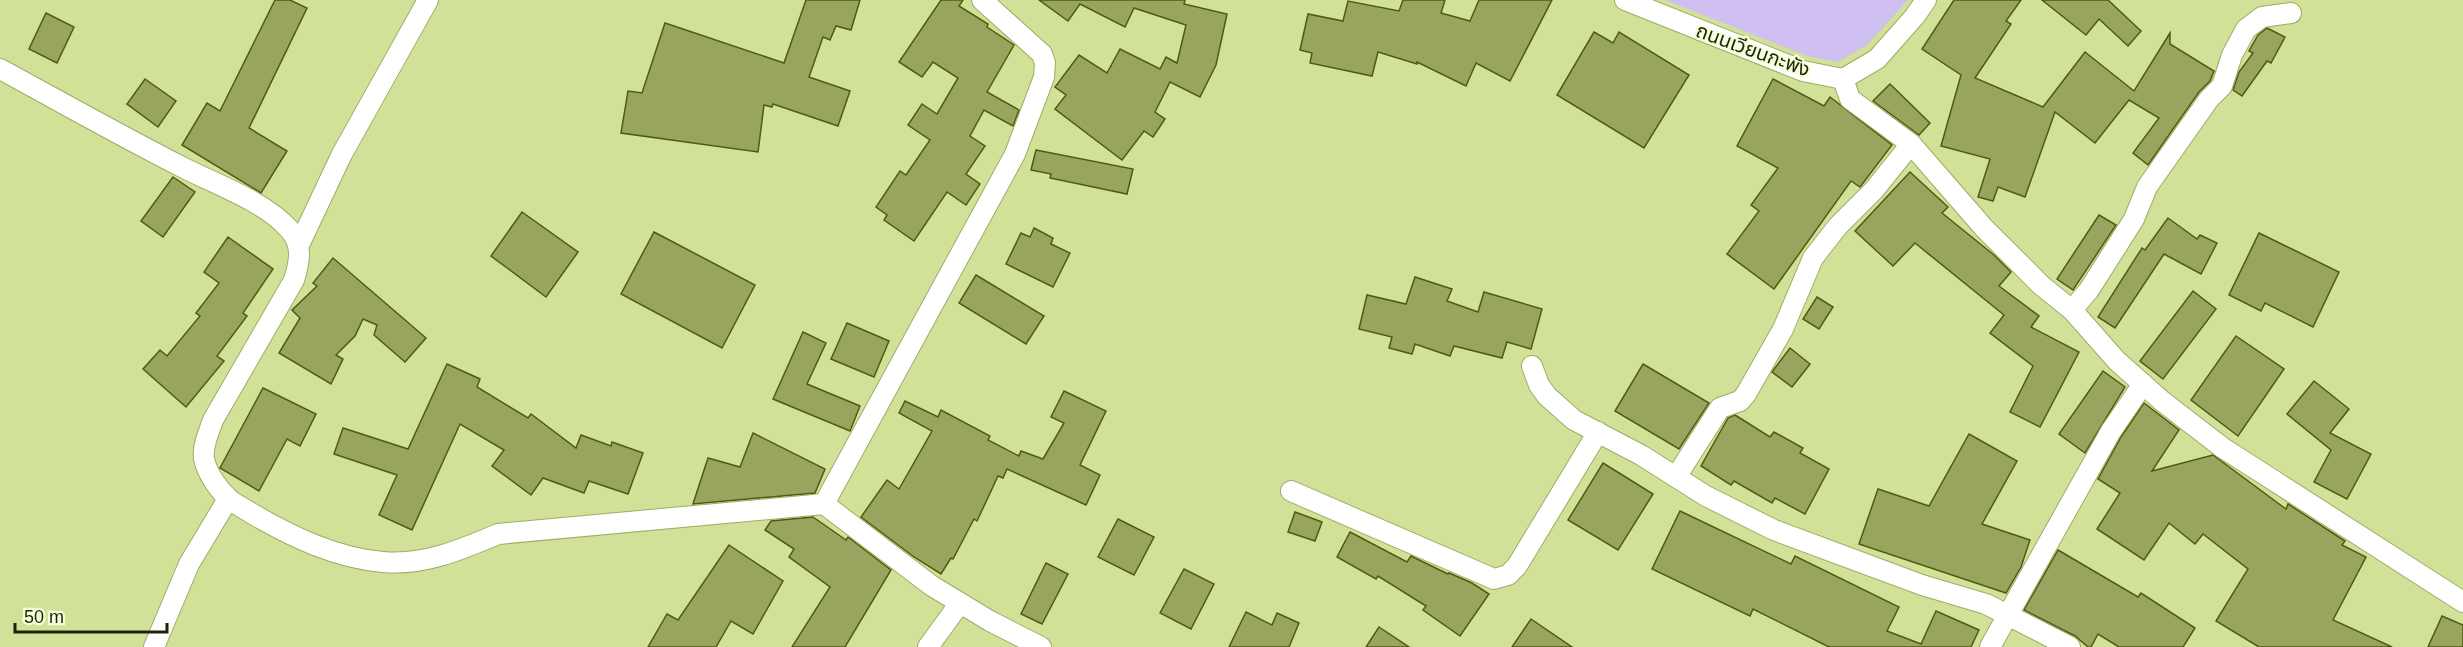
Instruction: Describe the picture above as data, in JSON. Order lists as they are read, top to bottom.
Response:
{
  "streets": {
    "street": ["ถนนเวียนกะพัง"]
  },
  "scale_bar": "50 m"
}
